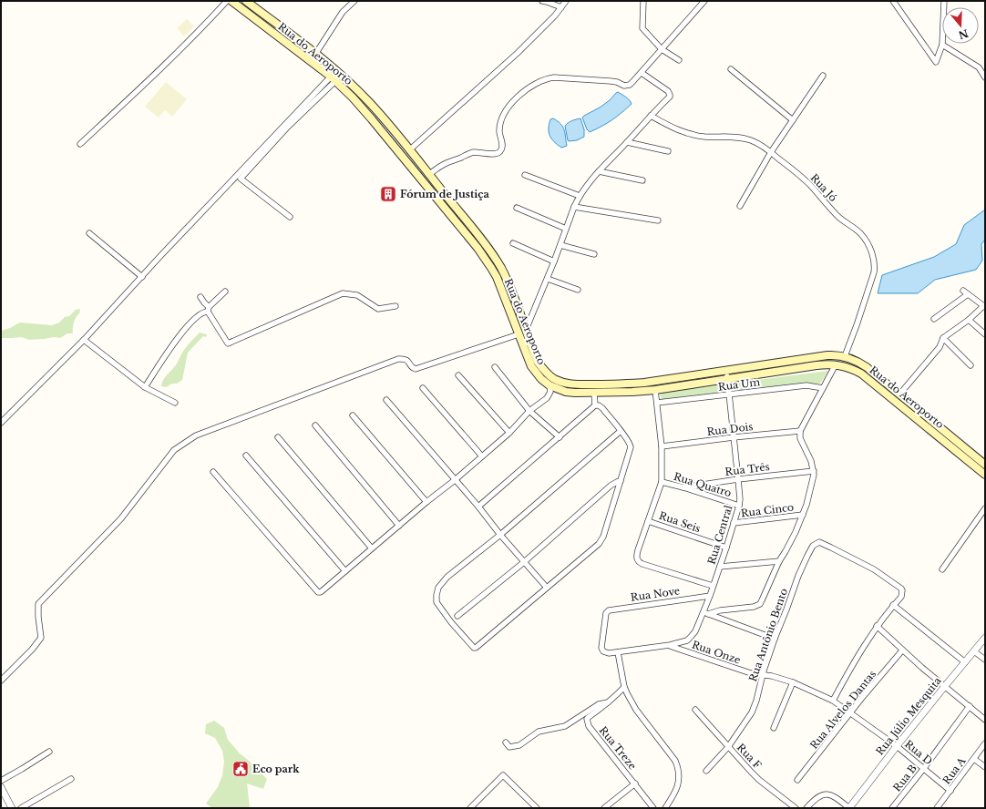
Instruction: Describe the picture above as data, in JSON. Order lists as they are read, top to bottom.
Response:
{
  "streets": {
    "main road": ["Rua do Aeroporto"],
    "street": [
      "Rua Jó",
      "Rua Um",
      "Rua Dois",
      "Rua Três",
      "Rua Quatro",
      "Rua Cinco",
      "Rua Seis",
      "Rua Central",
      "Rua Nove",
      "Rua Antônio Bento",
      "Rua Onze",
      "Rua Alvelos Dantas",
      "Rua Júlio Mesquita",
      "Rua Treze",
      "Rua D",
      "Rua F",
      "Rua A",
      "Rua B"
    ]
  },
  "crossings": [
    ["Rua do Aeroporto", "Rua Jó"],
    ["Rua do Aeroporto", "Rua Central"],
    ["Rua Um", "Rua Central"],
    ["Rua Dois", "Rua Central"],
    ["Rua Três", "Rua Quatro"],
    ["Rua Três", "Rua Central"],
    ["Rua Quatro", "Rua Central"],
    ["Rua Cinco", "Rua Central"],
    ["Rua Seis", "Rua Central"],
    ["Rua Central", "Rua Nove"],
    ["Rua Central", "Rua Onze"],
    ["Rua Antônio Bento", "Rua Onze"],
    ["Rua Antônio Bento", "Rua F"],
    ["Rua Onze", "Rua D"],
    ["Rua Alvelos Dantas", "Rua D"],
    ["Rua Júlio Mesquita", "Rua D"],
    ["Rua D", "Rua A"],
    ["Rua D", "Rua B"]
  ],
  "places": {
    "building": ["Fórum de Justiça"],
    "public building": ["Eco park"]
  },
  "north": "bottom"
}
